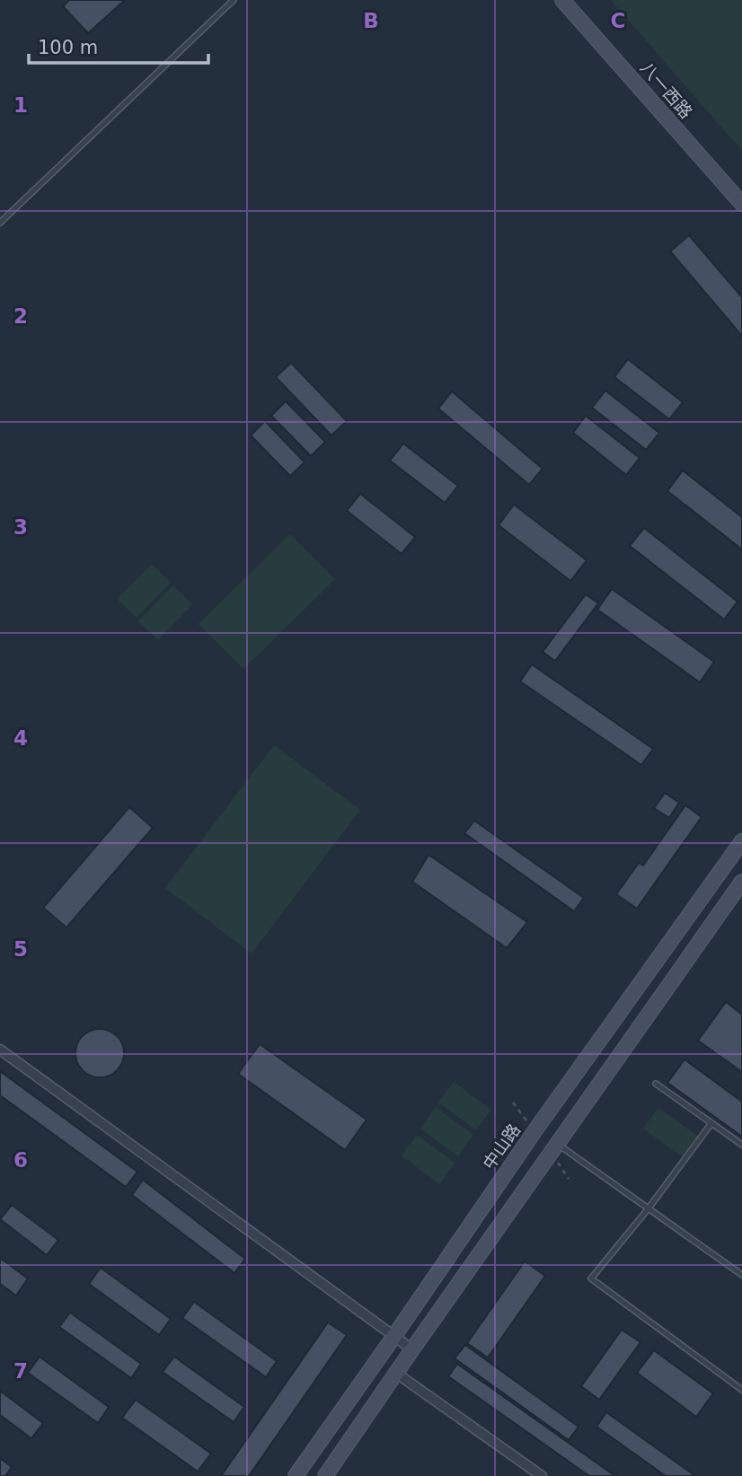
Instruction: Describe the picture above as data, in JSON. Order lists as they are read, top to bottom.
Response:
{
  "streets": {
    "main road": ["八一西路", "中山路"]
  },
  "scale_bar": "100 m",
  "grid": {
    "columns": ["B", "C"],
    "rows": [
      "1",
      "2",
      "3",
      "4",
      "5",
      "6",
      "7"
    ]
  }
}
